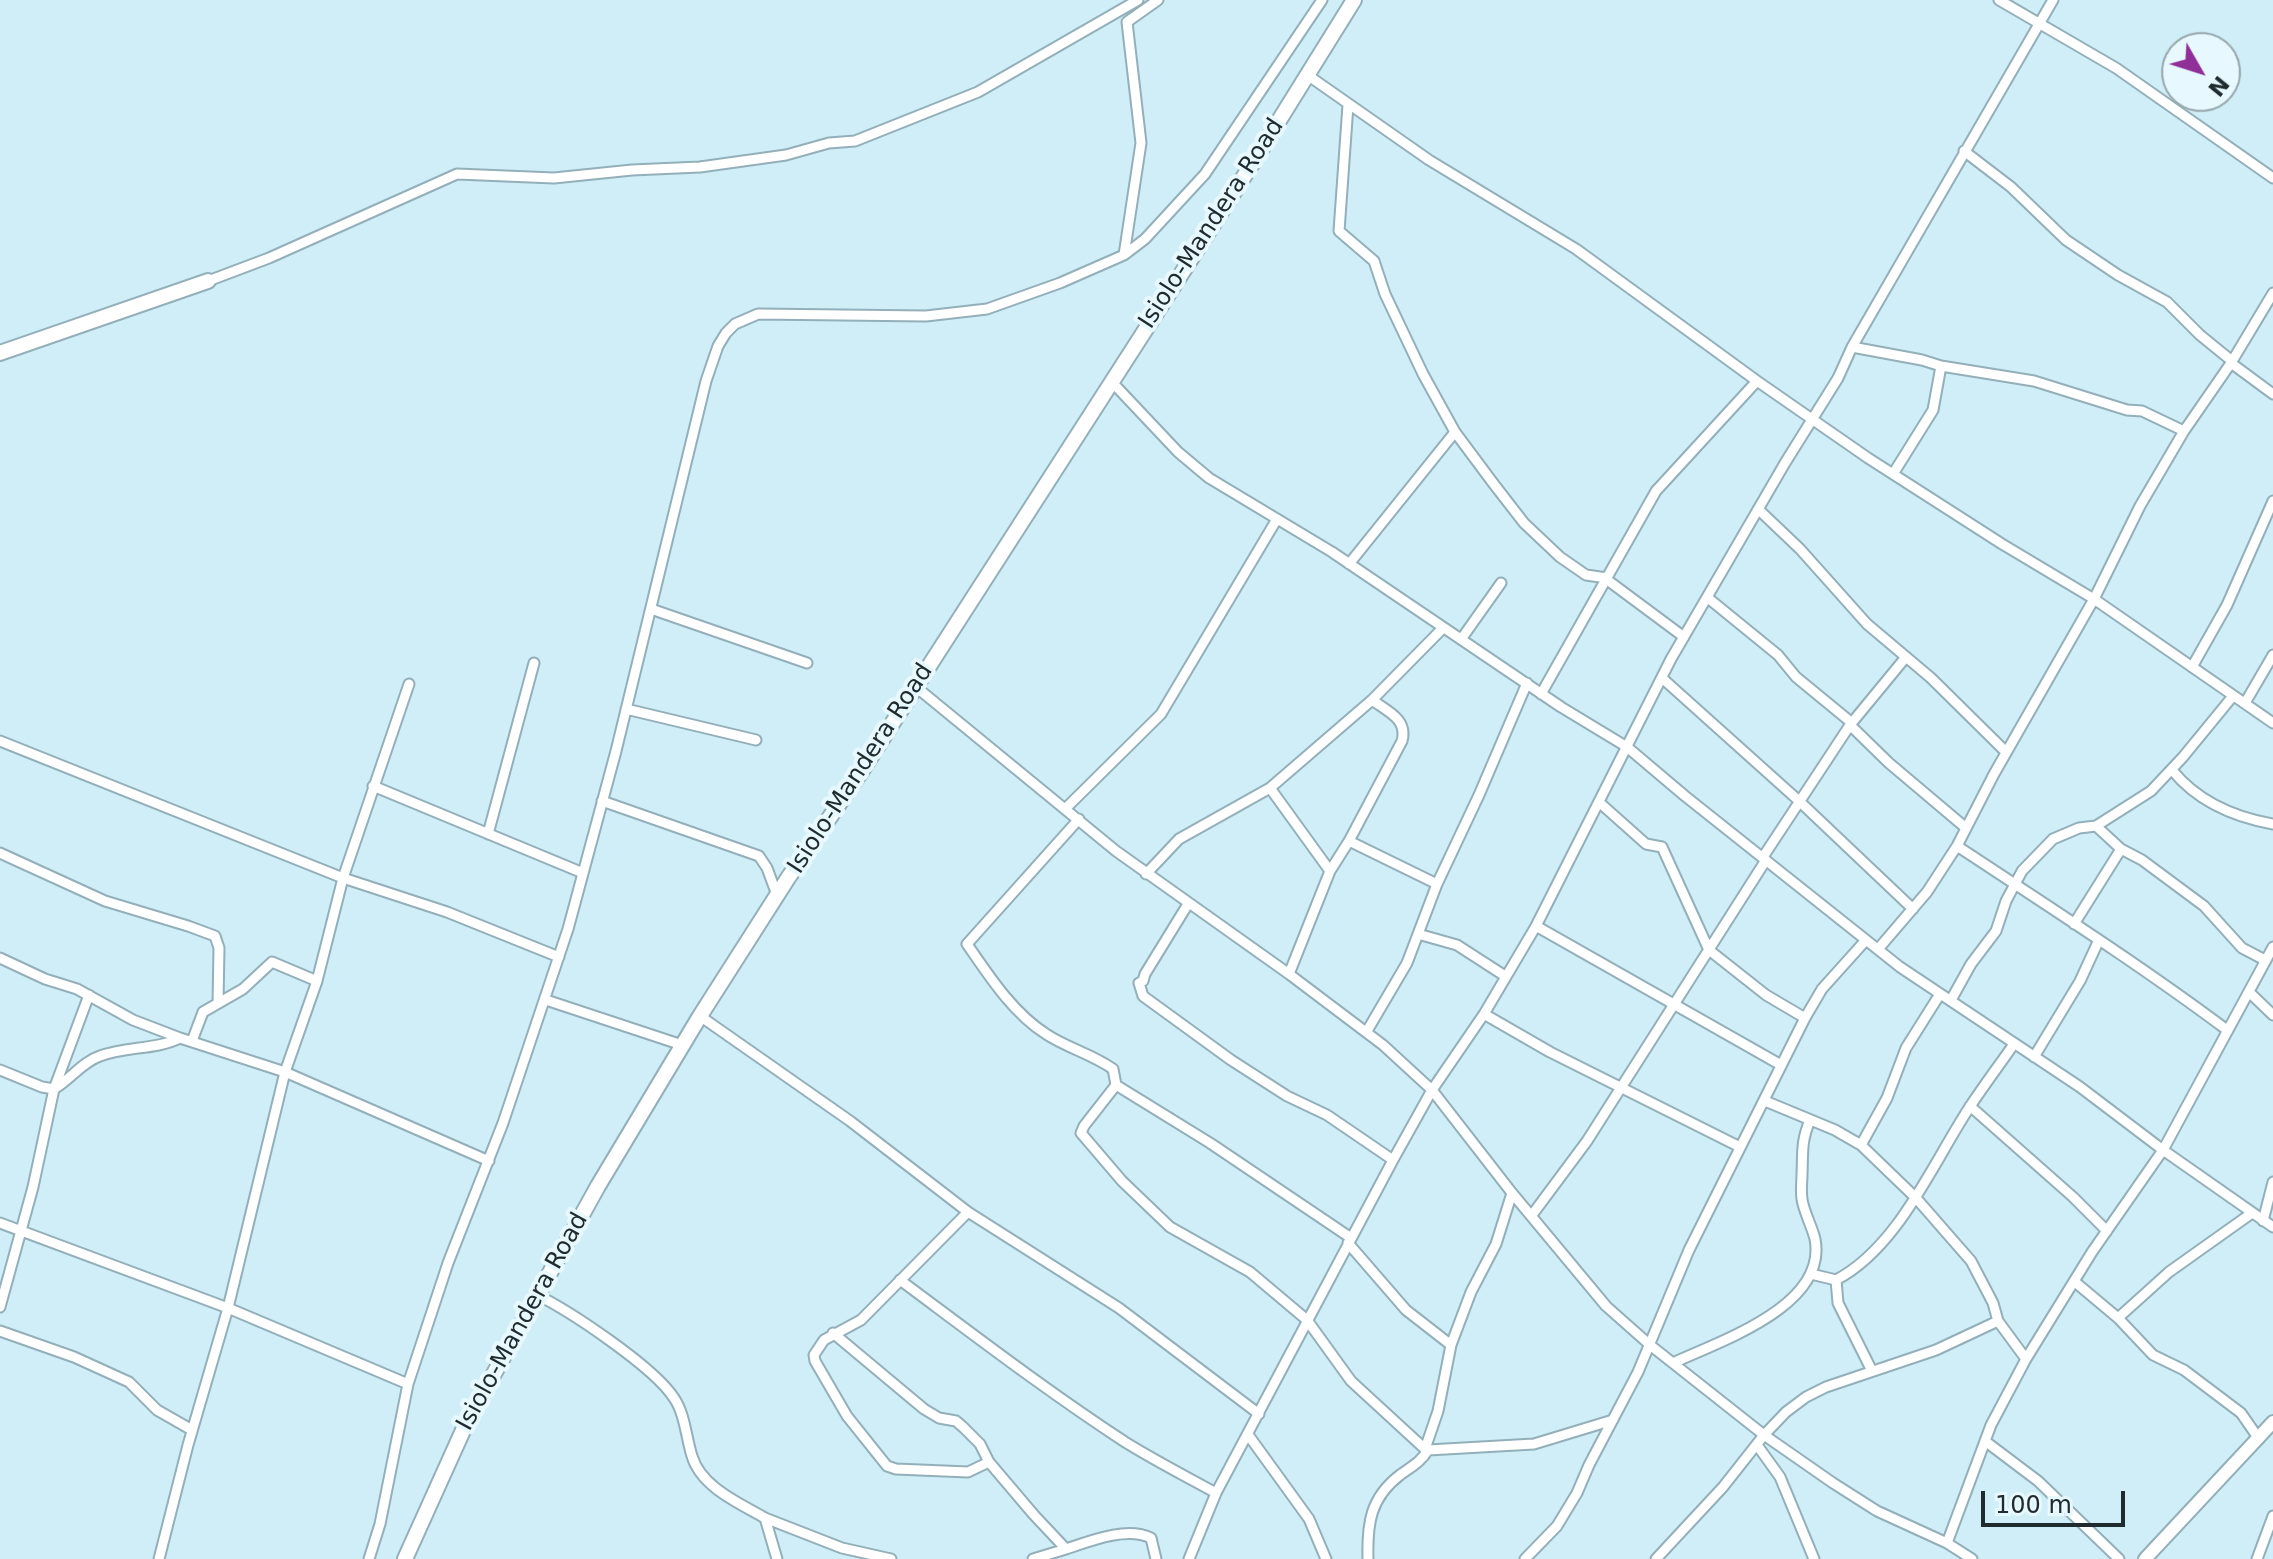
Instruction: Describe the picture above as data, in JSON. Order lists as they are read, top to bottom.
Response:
{
  "streets": {
    "highway": ["Isiolo-Mandera Road"]
  },
  "scale_bar": "100 m",
  "north": "bottom right"
}
